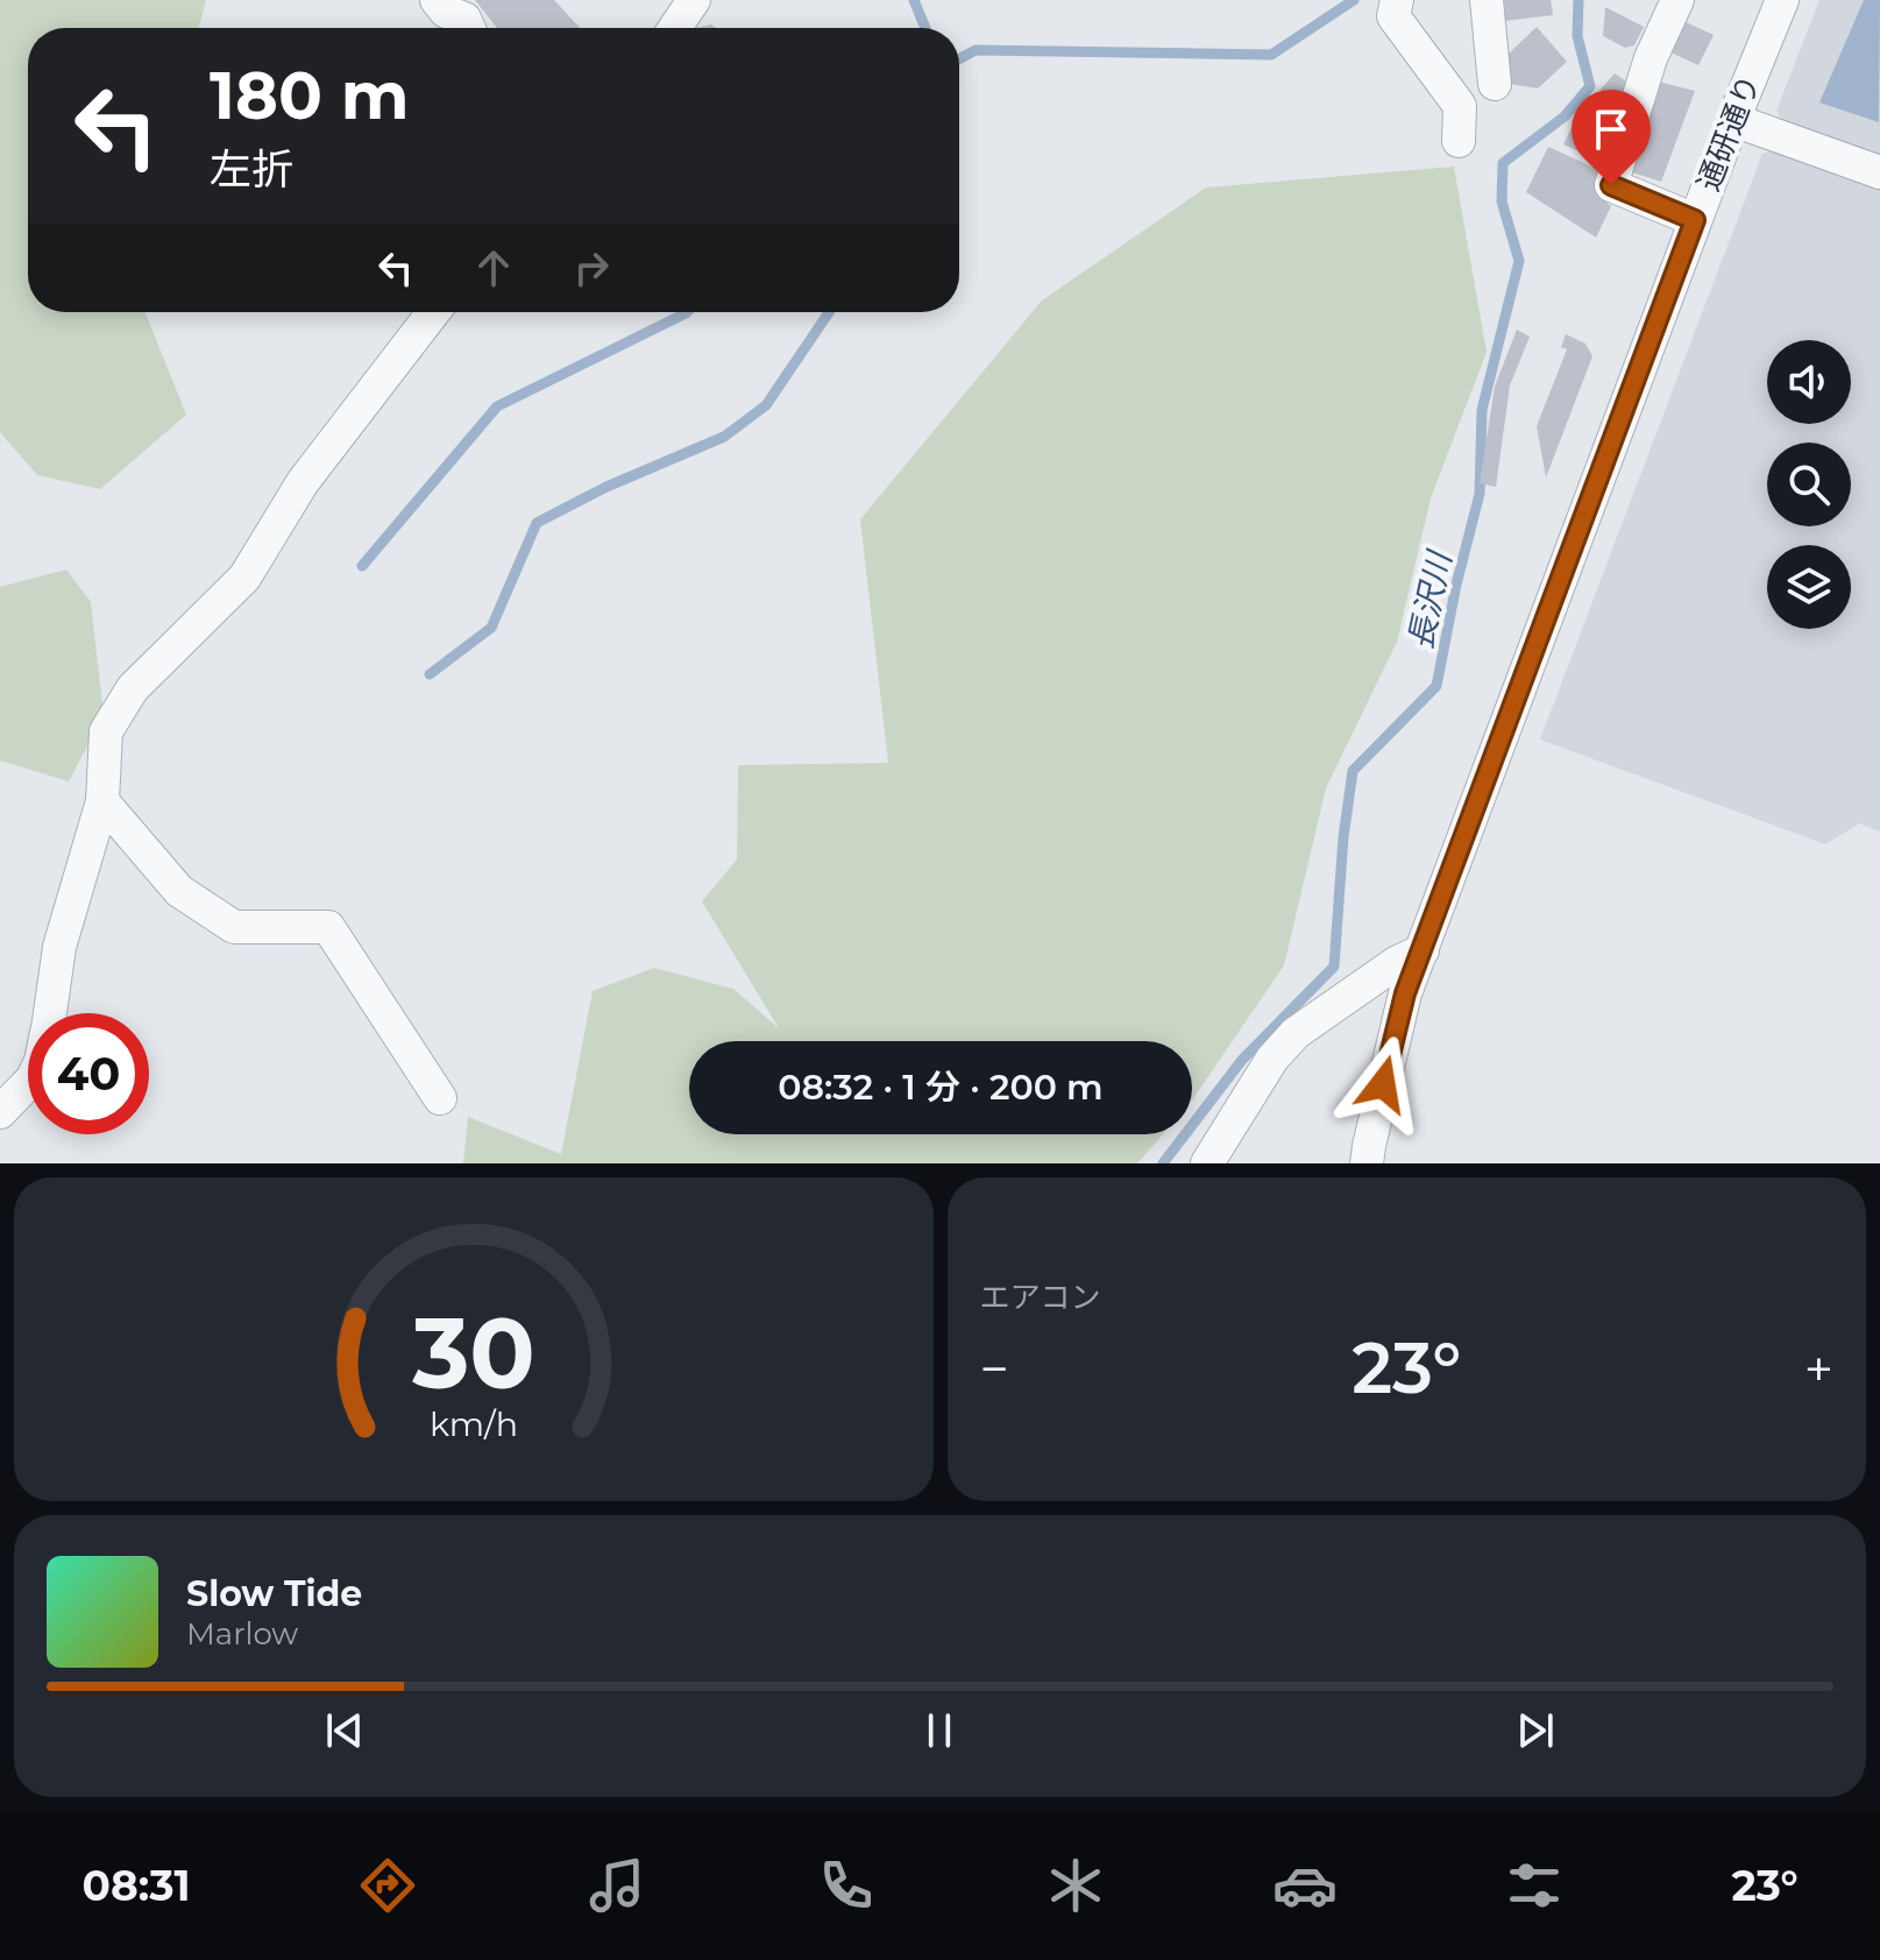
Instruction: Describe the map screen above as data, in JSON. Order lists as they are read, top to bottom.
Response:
{
  "streets": {
    "street": ["通研通り"]
  },
  "water": ["長沢川"],
  "page": {
    "turn": ["180 m", "左折"],
    "limit": "40",
    "trip": "08:32 · 1 分 · 200 m",
    "tile": "エアコン",
    "heat": ["−", "23°", "+"],
    "song": ["Slow Tide", "Marlow"],
    "tabs": ["08:31", "23°"],
    "gauge": ["30", "km/h"]
  }
}
